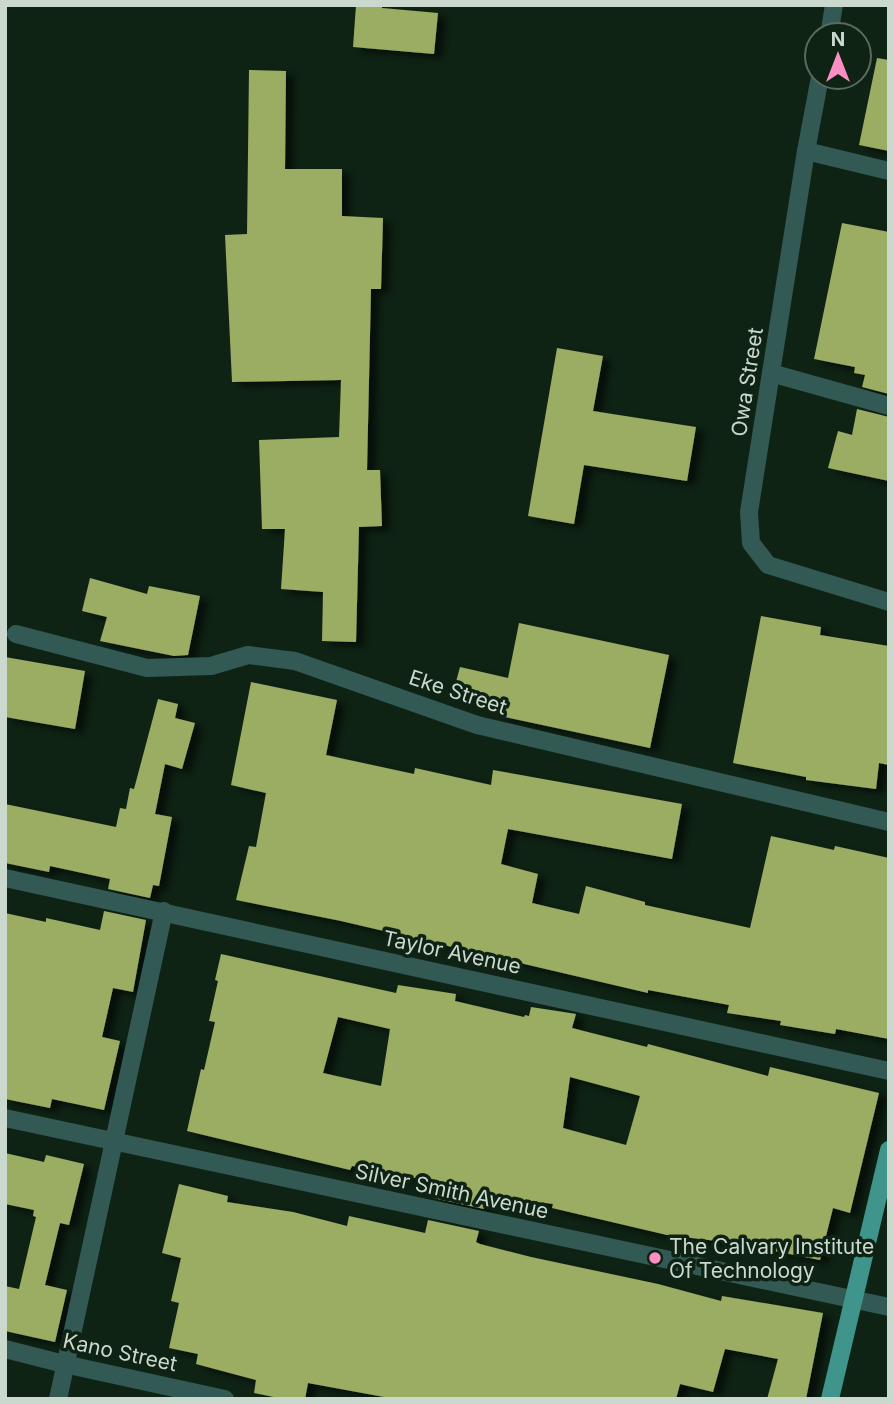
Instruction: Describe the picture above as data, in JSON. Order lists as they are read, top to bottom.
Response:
{
  "streets": {
    "street": [
      "Owa Street",
      "Eke Street",
      "Taylor Avenue",
      "Silver Smith Avenue",
      "Kano Street"
    ]
  },
  "places": ["The Calvary Institute Of Technology"],
  "north": "top"
}
